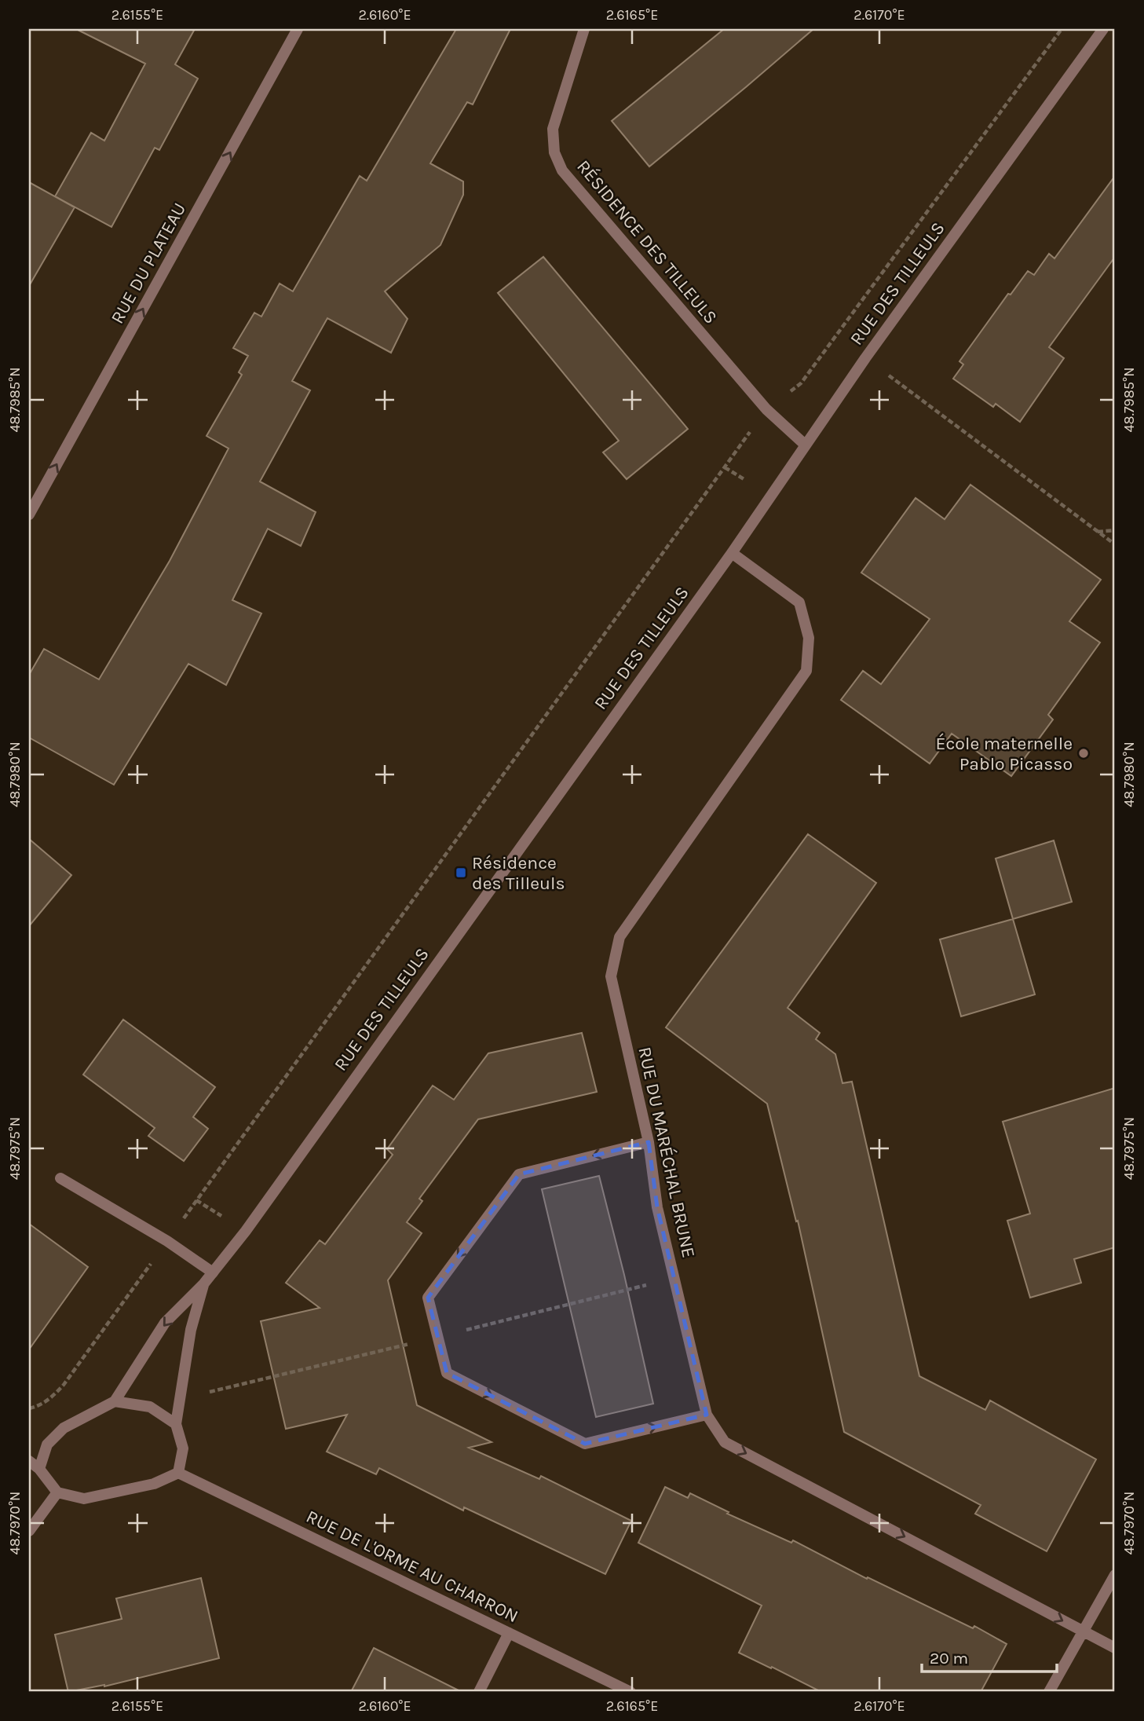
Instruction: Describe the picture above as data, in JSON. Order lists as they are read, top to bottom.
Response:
{
  "streets": {
    "street": [
      "RÉSIDENCE DES TILLEULS",
      "RUE DU PLATEAU",
      "RUE DES TILLEULS",
      "RUE DU MARÉCHAL BRUNE",
      "RUE DE L'ORME AU CHARRON"
    ]
  },
  "crossings": [
    ["RÉSIDENCE DES TILLEULS", "RUE DES TILLEULS"],
    ["RUE DES TILLEULS", "RUE DU MARÉCHAL BRUNE"],
    ["RUE DES TILLEULS", "RUE DE L'ORME AU CHARRON"]
  ],
  "one_way": ["RUE DU PLATEAU"],
  "places": {
    "other": ["École maternelle Pablo Picasso"],
    "transit": ["Résidence des Tilleuls"]
  },
  "scale_bar": "20 m",
  "coordinates": [
    "2.6155°E",
    "2.6160°E",
    "2.6165°E",
    "2.6170°E",
    "48.7985°N",
    "48.7980°N",
    "48.7975°N",
    "48.7970°N"
  ]
}
